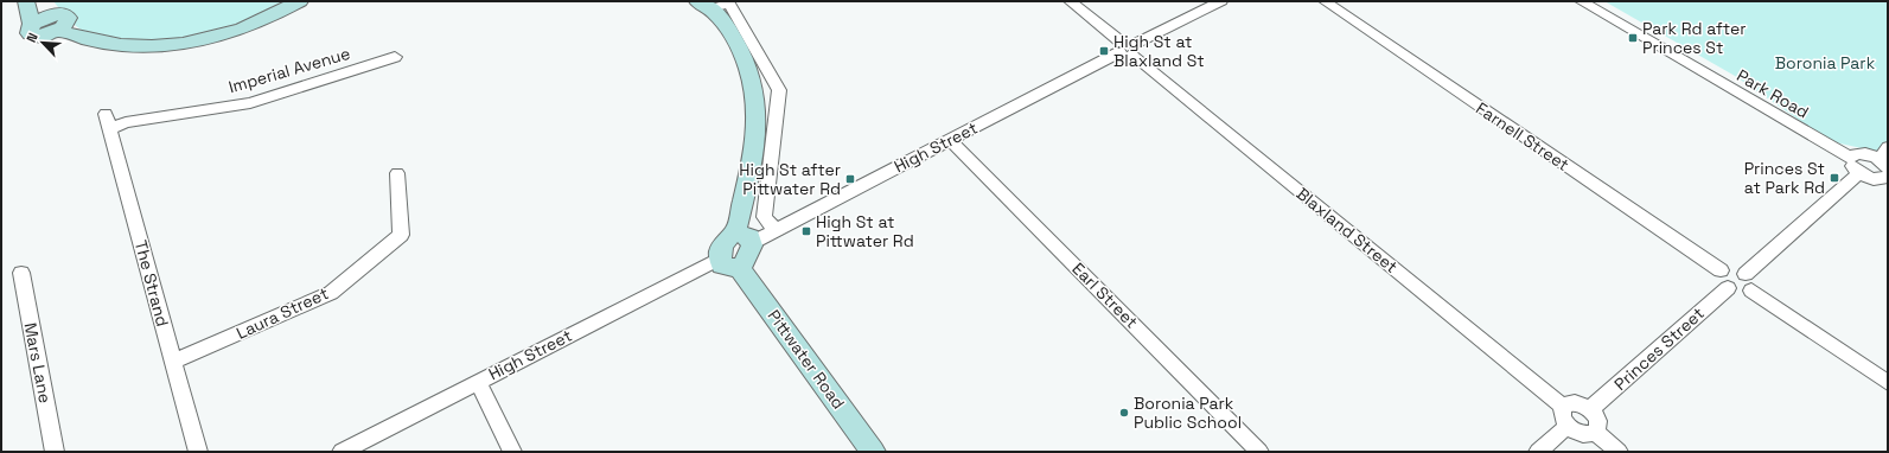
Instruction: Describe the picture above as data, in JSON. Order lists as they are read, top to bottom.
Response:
{
  "streets": {
    "main road": ["Pittwater Road"],
    "street": [
      "Imperial Avenue",
      "Park Road",
      "Farnell Street",
      "High Street",
      "Blaxland Street",
      "The Strand",
      "Earl Street",
      "Laura Street",
      "Princes Street",
      "Mars Lane"
    ]
  },
  "crossings": [
    ["Imperial Avenue", "The Strand"],
    ["High Street", "Blaxland Street"],
    ["High Street", "Earl Street"],
    ["High Street", "Pittwater Road"],
    ["Blaxland Street", "Princes Street"],
    ["The Strand", "Laura Street"]
  ],
  "parks": ["Boronia Park"],
  "places": {
    "transit": [
      "Park Rd after Princes St",
      "High St at Blaxland St",
      "Princes St at Park Rd",
      "High St after Pittwater Rd",
      "High St at Pittwater Rd"
    ],
    "other": ["Boronia Park Public School"]
  },
  "north": "top left"
}
